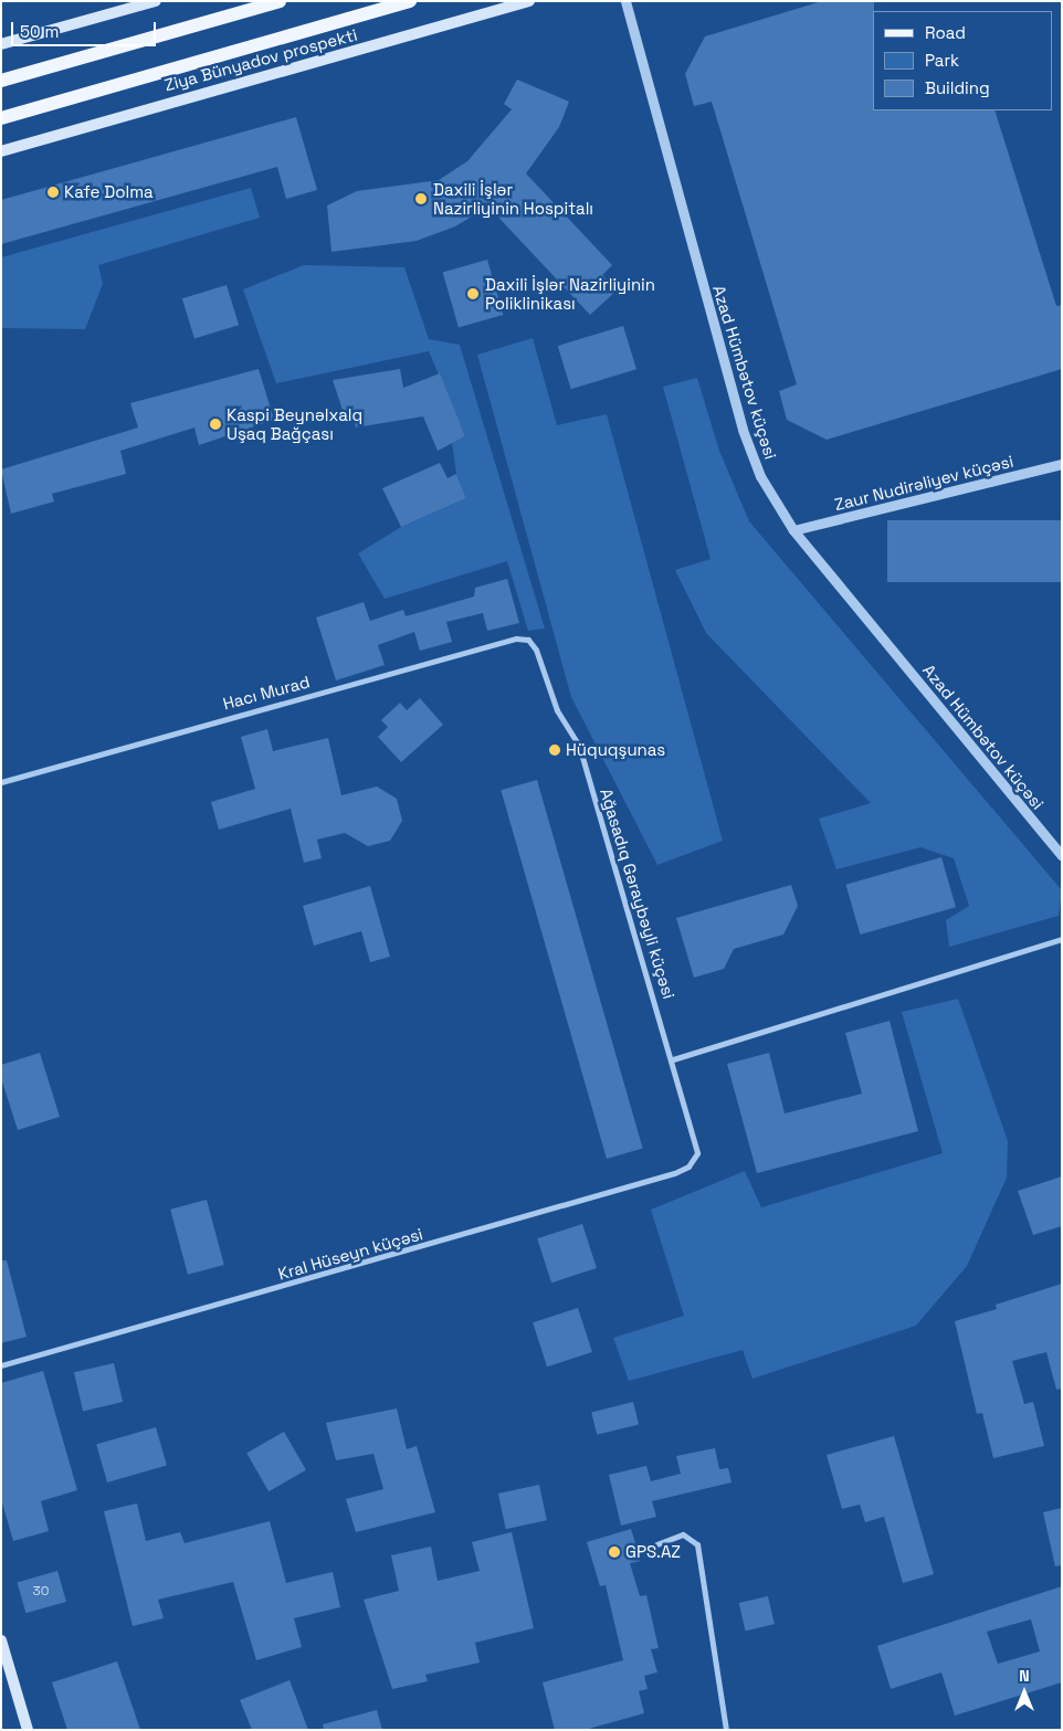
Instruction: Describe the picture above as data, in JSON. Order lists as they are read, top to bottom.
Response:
{
  "streets": {
    "main road": ["Ziya Bünyadov prospekti"],
    "street": [
      "Azad Hümbətov küçəsi",
      "Zaur Nudirəliyev küçəsi",
      "Hacı Murad",
      "Ağasadıq Gəraybəyli küçəsi",
      "Kral Hüseyn küçəsi"
    ]
  },
  "crossings": [
    ["Azad Hümbətov küçəsi", "Zaur Nudirəliyev küçəsi"],
    ["Hacı Murad", "Ağasadıq Gəraybəyli küçəsi"],
    ["Ağasadıq Gəraybəyli küçəsi", "Kral Hüseyn küçəsi"]
  ],
  "places": [
    "Kafe Dolma",
    "Daxili İşlər Nazirliyinin Hospitalı",
    "Daxili İşlər Nazirliyinin Poliklinikası",
    "Kaspi Beynəlxalq Uşaq Bağçası",
    "Hüquqşunas",
    "GPS.AZ"
  ],
  "house_numbers": ["30"],
  "legend": ["Road", "Park", "Building"],
  "scale_bar": "50 m",
  "north": "top"
}
